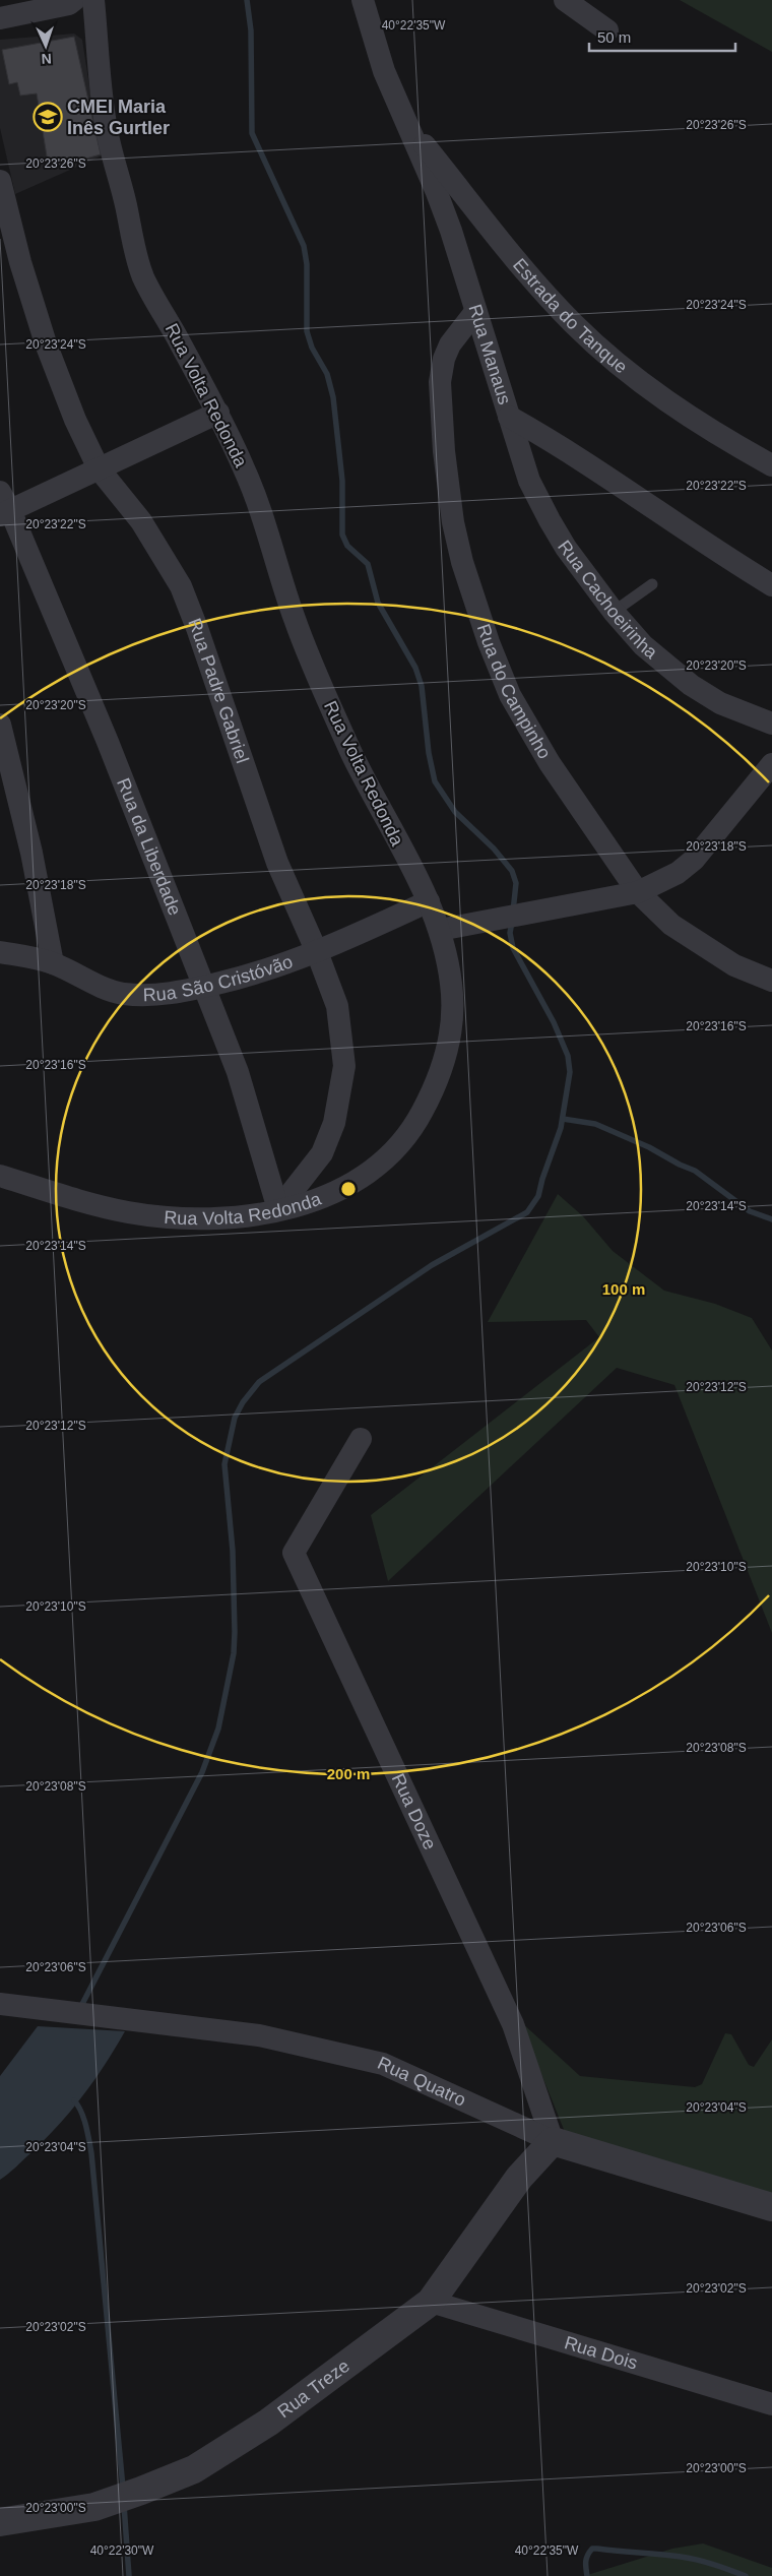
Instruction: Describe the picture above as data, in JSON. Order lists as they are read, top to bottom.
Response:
{
  "streets": {
    "street": [
      "Estrada do Tanque",
      "Rua Manaus",
      "Rua Volta Redonda",
      "Rua Cachoeirinha",
      "Rua do Campinho",
      "Rua Padre Gabriel",
      "Rua da Liberdade",
      "Rua São Cristóvão",
      "Rua Doze",
      "Rua Quatro",
      "Rua Dois",
      "Rua Treze"
    ]
  },
  "crossings": [
    ["Estrada do Tanque", "Rua Manaus"],
    ["Rua Manaus", "Rua Cachoeirinha"],
    ["Rua Manaus", "Rua do Campinho"],
    ["Rua Volta Redonda", "Rua Padre Gabriel"],
    ["Rua Volta Redonda", "Rua da Liberdade"],
    ["Rua Volta Redonda", "Rua São Cristóvão"],
    ["Rua Padre Gabriel", "Rua da Liberdade"],
    ["Rua Padre Gabriel", "Rua São Cristóvão"],
    ["Rua da Liberdade", "Rua São Cristóvão"],
    ["Rua Doze", "Rua Quatro"],
    ["Rua Doze", "Rua Treze"],
    ["Rua Quatro", "Rua Treze"],
    ["Rua Dois", "Rua Treze"]
  ],
  "places": {
    "school or university": ["CMEI Maria Inês Gurtler"]
  },
  "scale_bar": "50 m",
  "north": "bottom",
  "coordinates": [
    "40°22'35\"W",
    "20°23'26\"S",
    "20°23'24\"S",
    "20°23'22\"S",
    "20°23'20\"S",
    "20°23'18\"S",
    "20°23'16\"S",
    "20°23'14\"S",
    "20°23'12\"S",
    "20°23'10\"S",
    "20°23'08\"S",
    "20°23'06\"S",
    "20°23'04\"S",
    "20°23'02\"S",
    "20°23'00\"S",
    "40°22'30\"W"
  ],
  "rings": ["100 m", "200 m"]
}
